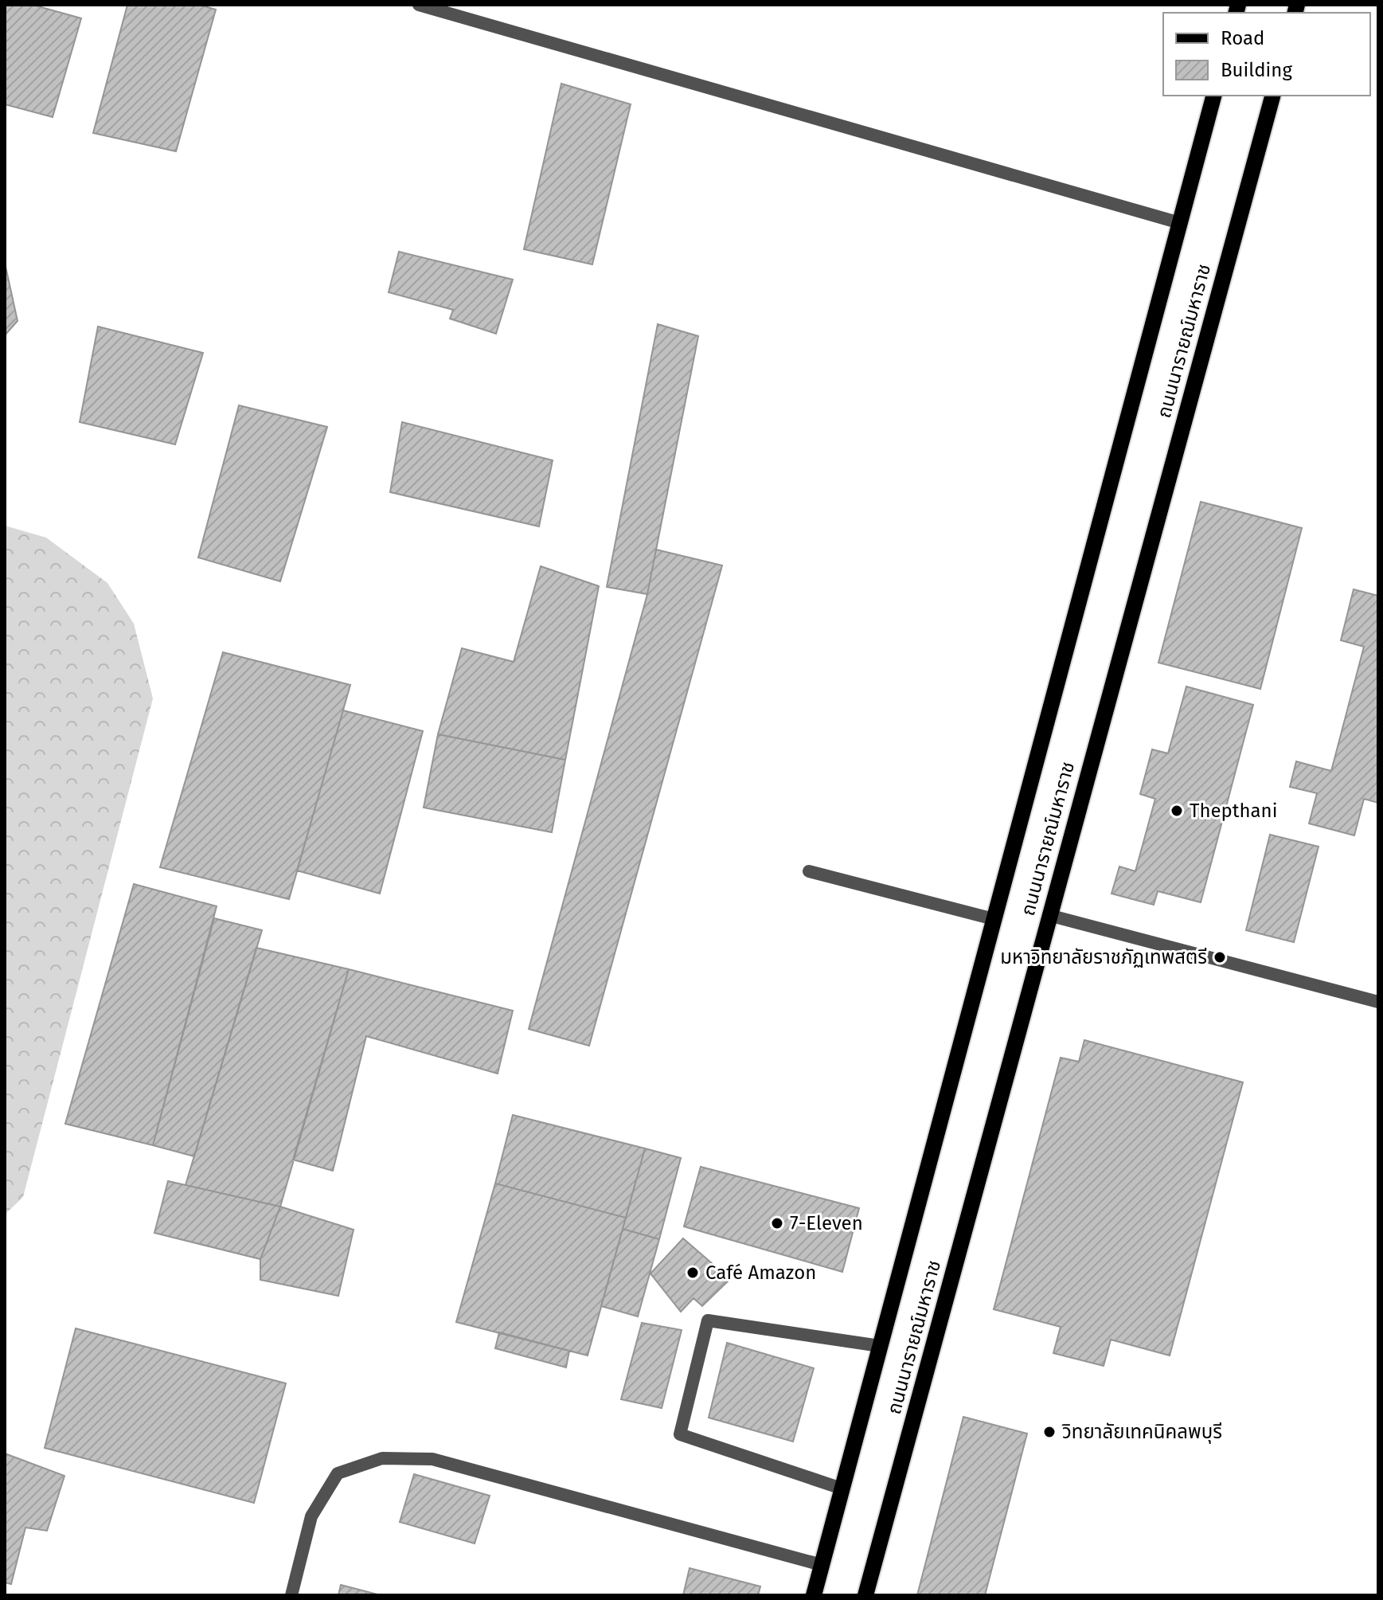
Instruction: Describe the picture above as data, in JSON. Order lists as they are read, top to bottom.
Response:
{
  "streets": {
    "main road": ["ถนนนารายณ์มหาราช"]
  },
  "places": [
    "Thepthani",
    "มหาวิทยาลัยราชภัฏเทพสตรี",
    "7-Eleven",
    "Café Amazon",
    "วิทยาลัยเทคนิคลพบุรี"
  ],
  "legend": ["Road", "Building"]
}
